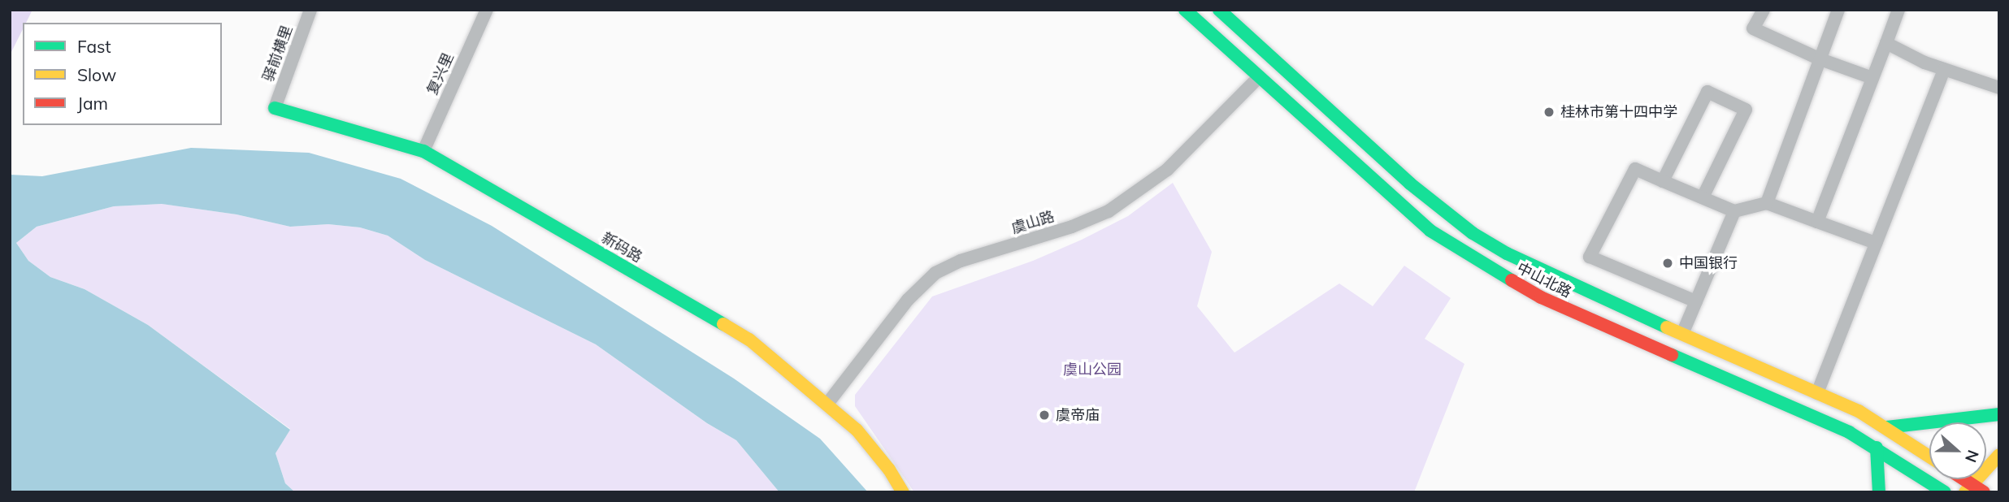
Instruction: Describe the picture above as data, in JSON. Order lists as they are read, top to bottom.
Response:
{
  "streets": {
    "main road": ["新码路", "中山北路"],
    "street": ["驿前横里", "复兴里", "虞山路"]
  },
  "crossings": [
    ["驿前横里", "新码路"],
    ["复兴里", "新码路"],
    ["虞山路", "新码路"],
    ["虞山路", "中山北路"]
  ],
  "parks": ["虞山公园"],
  "places": ["桂林市第十四中学", "中国银行", "虞帝庙"],
  "legend": ["Fast", "Slow", "Jam"],
  "north": "right"
}
